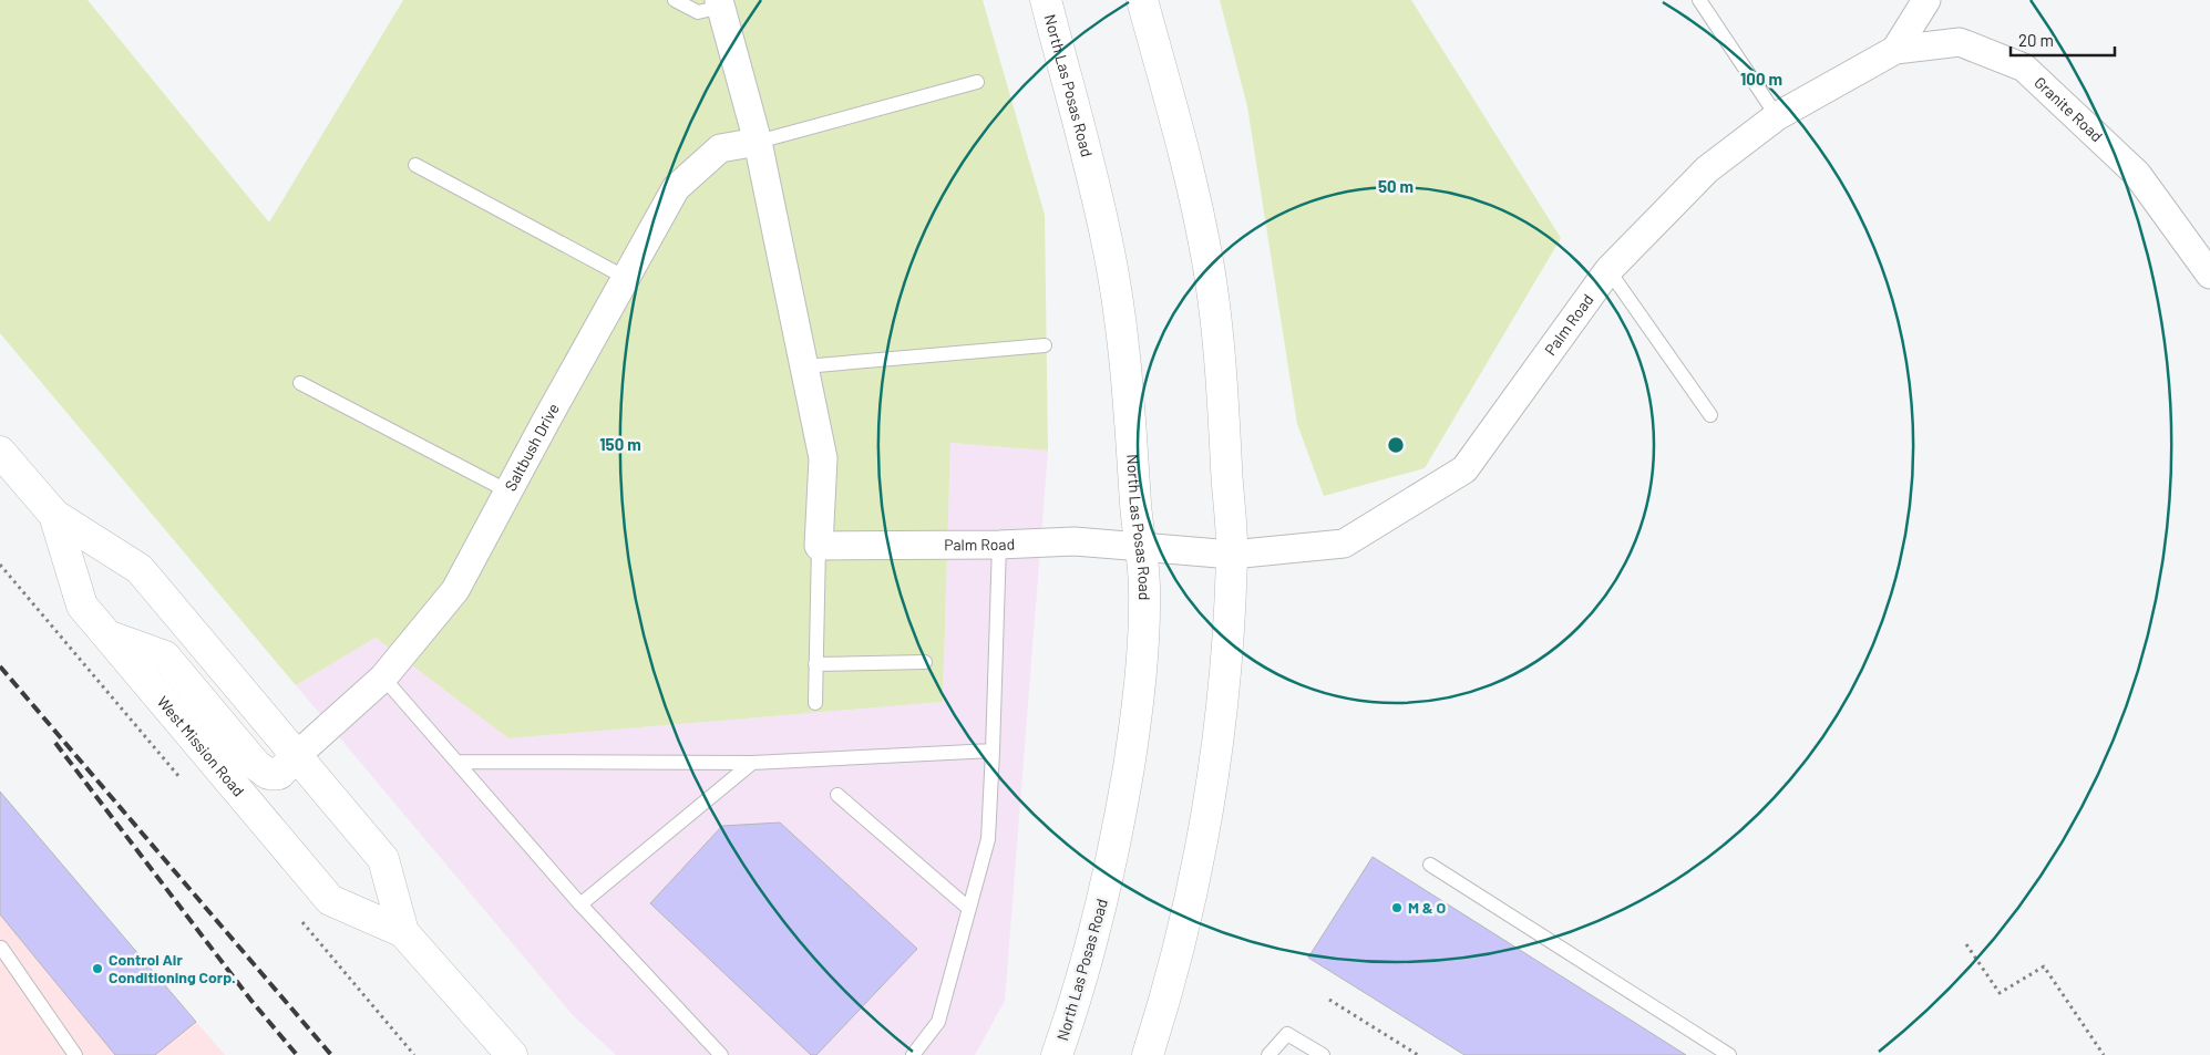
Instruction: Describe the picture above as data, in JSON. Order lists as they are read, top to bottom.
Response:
{
  "streets": {
    "main road": ["North Las Posas Road", "West Mission Road"],
    "street": ["Granite Road", "Palm Road", "Saltbush Drive"]
  },
  "crossings": [
    ["North Las Posas Road", "Palm Road"],
    ["Granite Road", "Palm Road"],
    ["Saltbush Drive", "West Mission Road"]
  ],
  "places": ["M & O", "Control Air Conditioning Corp."],
  "scale_bar": "20 m",
  "rings": ["100 m", "50 m", "150 m"]
}
